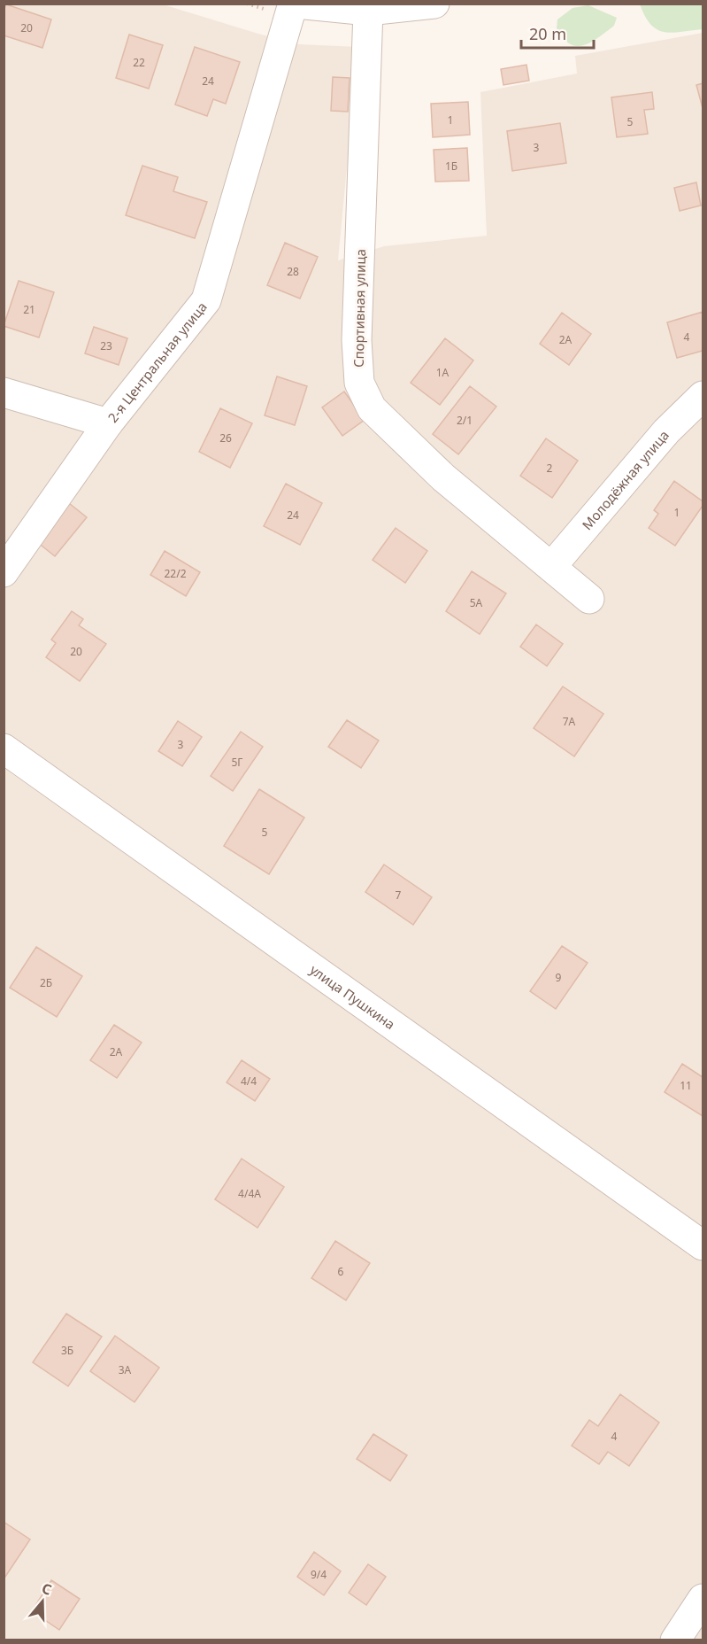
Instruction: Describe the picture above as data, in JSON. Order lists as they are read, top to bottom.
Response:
{
  "streets": {
    "street": [
      "Спортивная улица",
      "2-я Центральная улица",
      "Молодёжная улица",
      "улица Пушкина"
    ]
  },
  "crossings": [
    ["Спортивная улица", "Молодёжная улица"]
  ],
  "house_numbers": [
    "20",
    "22",
    "24",
    "1",
    "5",
    "3",
    "1Б",
    "28",
    "21",
    "4",
    "2А",
    "23",
    "1А",
    "2/1",
    "26",
    "2",
    "1",
    "24",
    "22/2",
    "5А",
    "20",
    "7А",
    "3",
    "5Г",
    "5",
    "7",
    "9",
    "2Б",
    "2А",
    "4/4",
    "11",
    "4/4А",
    "6",
    "3Б",
    "3А",
    "4",
    "9/4"
  ],
  "scale_bar": "20 m",
  "north": "top"
}
